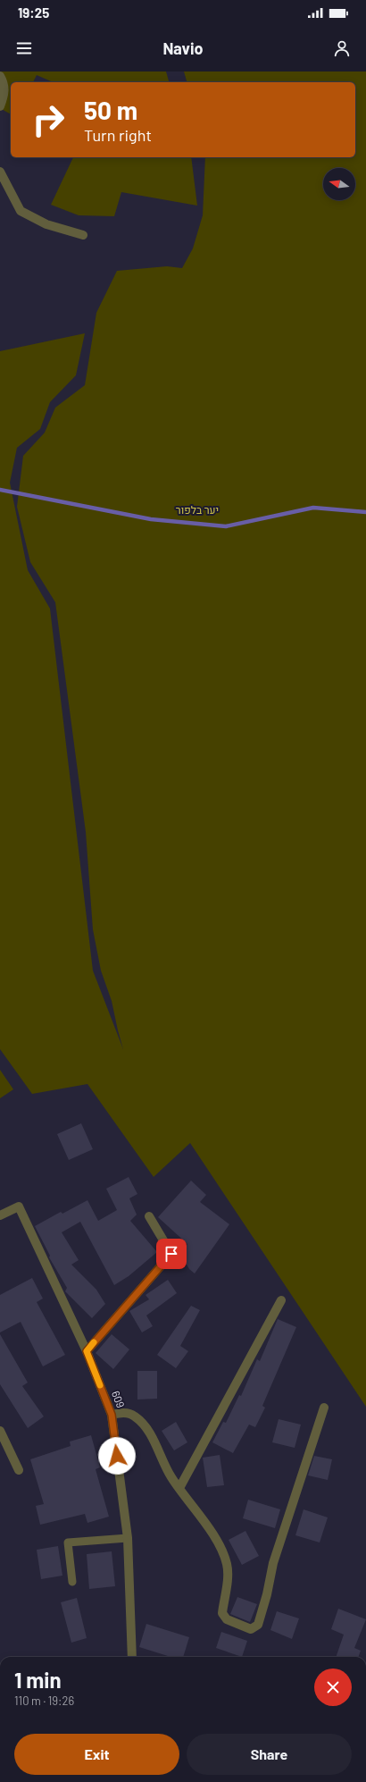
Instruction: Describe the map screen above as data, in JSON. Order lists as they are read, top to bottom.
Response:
{
  "streets": {
    "street": ["609"]
  },
  "parks": ["יער בלפור"],
  "north": "left",
  "page": {
    "status": "19:25",
    "header": "Navio",
    "turn": ["50 m", "Turn right"],
    "heading": ["1 min", "110 m · 19:26"],
    "buttons": ["Exit", "Share"]
  }
}
